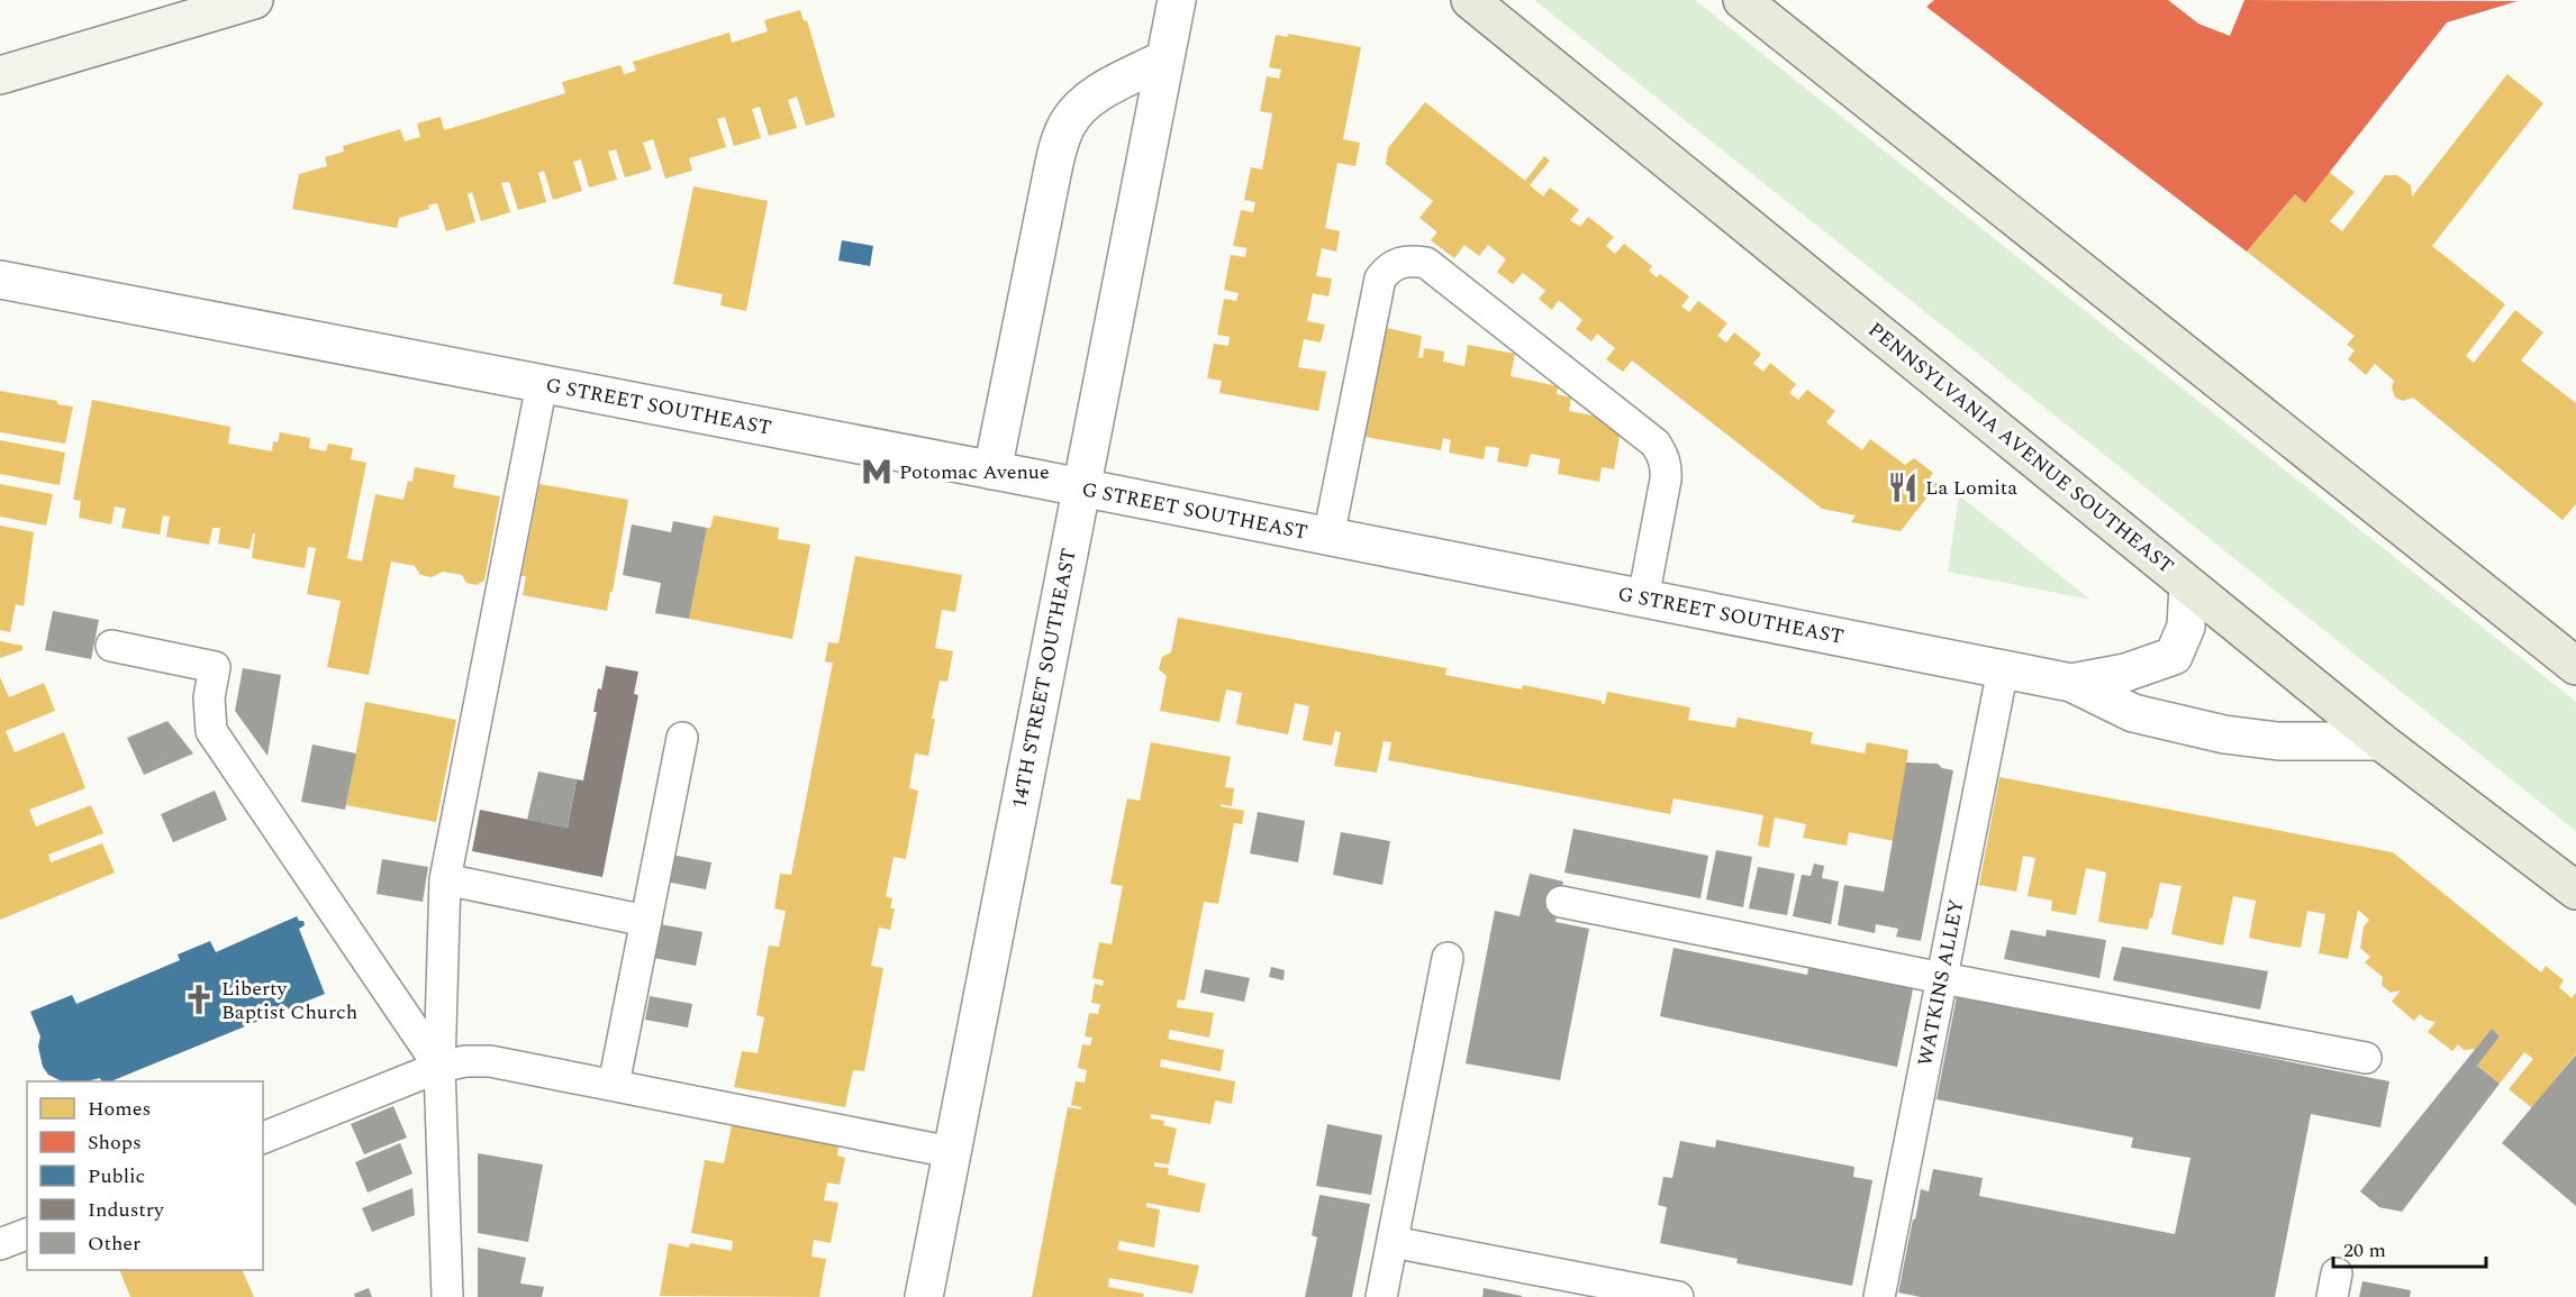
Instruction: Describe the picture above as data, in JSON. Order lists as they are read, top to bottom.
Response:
{
  "streets": {
    "main road": ["PENNSYLVANIA AVENUE SOUTHEAST"],
    "street": ["G STREET SOUTHEAST", "14TH STREET SOUTHEAST"],
    "lane": ["WATKINS ALLEY"]
  },
  "crossings": [
    ["G STREET SOUTHEAST", "PENNSYLVANIA AVENUE SOUTHEAST"],
    ["G STREET SOUTHEAST", "14TH STREET SOUTHEAST"],
    ["G STREET SOUTHEAST", "WATKINS ALLEY"]
  ],
  "places": {
    "metro station": ["Potomac Avenue"],
    "restaurant": ["La Lomita"],
    "church": ["Liberty Baptist Church"]
  },
  "legend": [
    "Homes",
    "Shops",
    "Public",
    "Industry",
    "Other"
  ],
  "scale_bar": "20 m"
}
